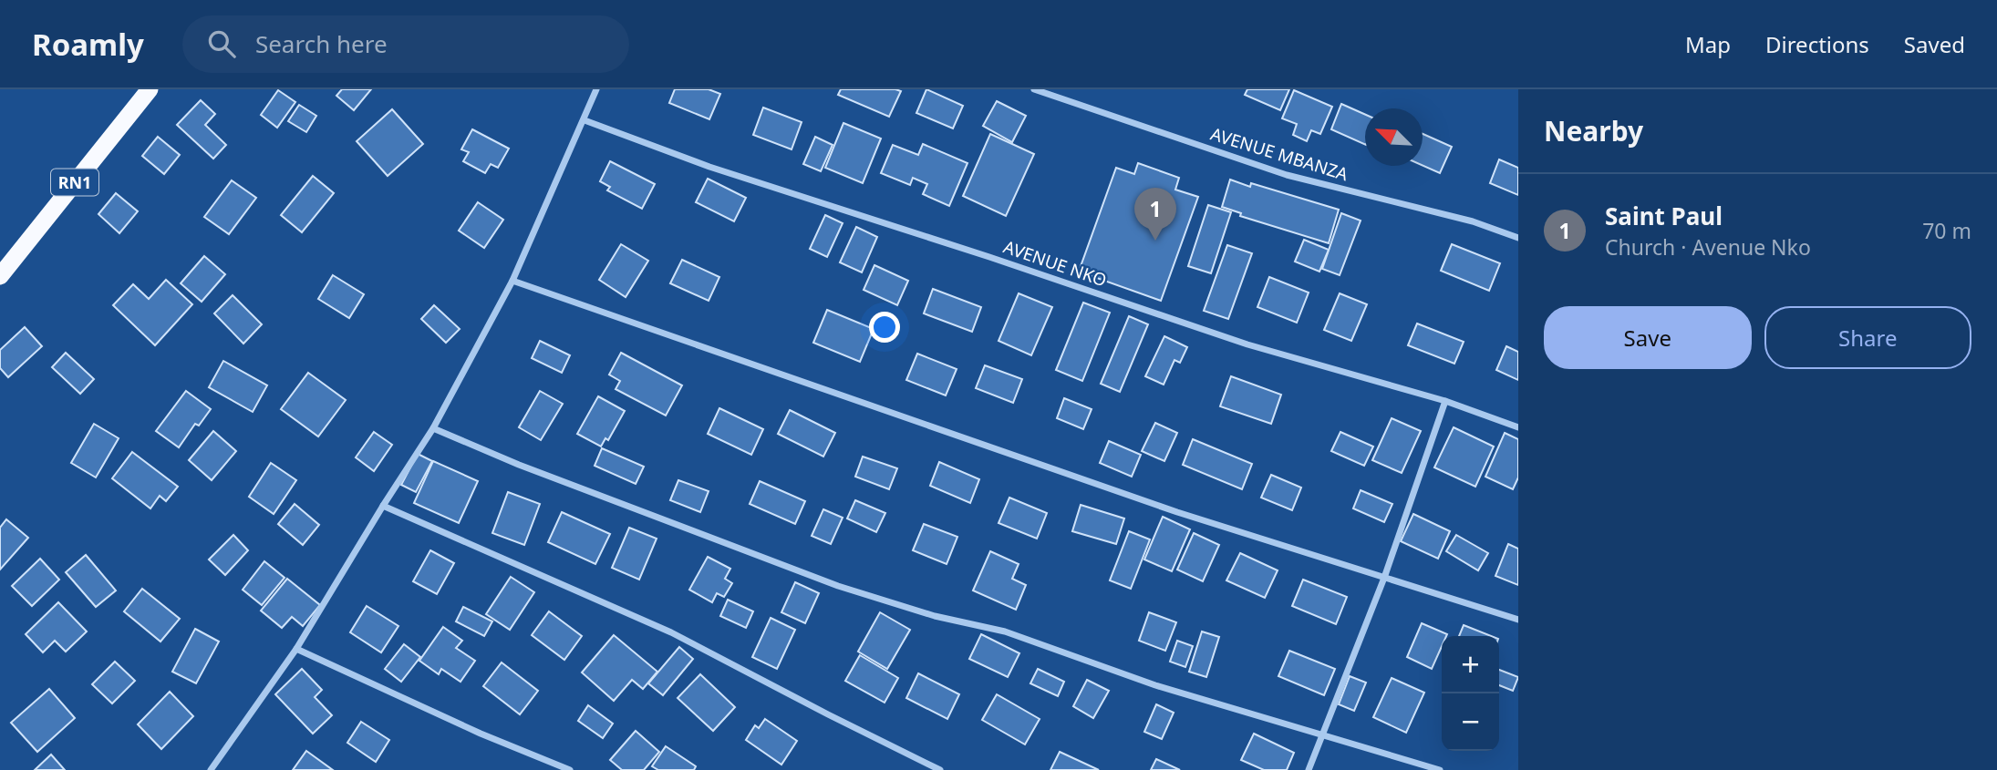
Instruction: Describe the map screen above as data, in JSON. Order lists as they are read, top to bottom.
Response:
{
  "streets": {
    "highway": ["RN1"],
    "street": ["AVENUE MBANZA", "AVENUE NKO"]
  },
  "north": "top left",
  "page": {
    "header": "Roamly",
    "search": "Search here",
    "nav": ["Map", "Directions", "Saved"],
    "heading": "Nearby",
    "list": [
      {
        "mark": "1",
        "name": "Saint Paul",
        "note": "Church · Avenue Nko",
        "value": "70 m"
      }
    ],
    "pins": "1",
    "buttons": ["Save", "Share"],
    "map_buttons": ["+", "−"]
  }
}
